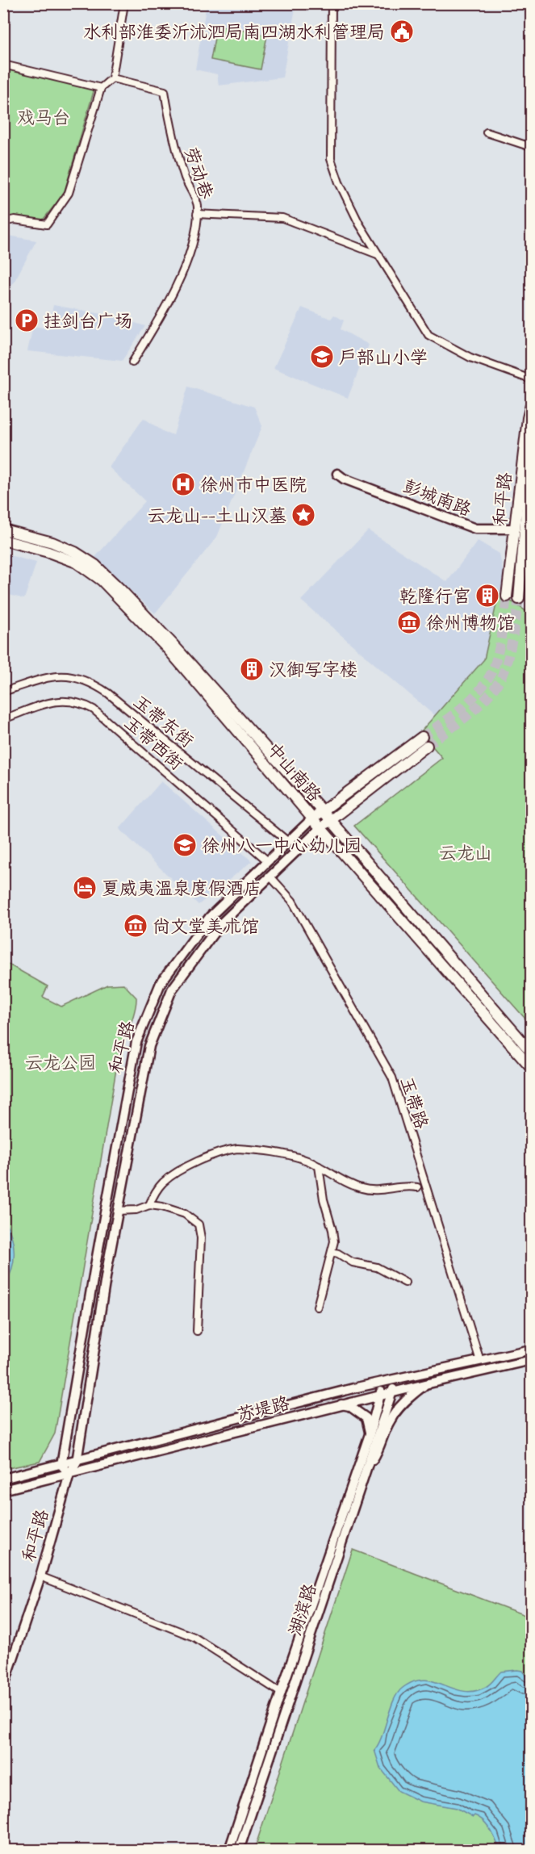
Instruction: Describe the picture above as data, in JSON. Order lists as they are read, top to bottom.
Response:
{
  "streets": {
    "main road": [
      "彭城南路",
      "和平路",
      "中山南路",
      "苏堤路",
      "湖滨路"
    ],
    "street": [
      "劳动巷",
      "玉带东街",
      "玉带西街",
      "玉带路"
    ]
  },
  "crossings": [
    ["彭城南路", "和平路"],
    ["和平路", "玉带东街"],
    ["和平路", "玉带西街"],
    ["和平路", "中山南路"],
    ["和平路", "玉带路"],
    ["和平路", "苏堤路"],
    ["玉带路", "苏堤路"],
    ["苏堤路", "湖滨路"]
  ],
  "parks": ["戏马台", "云龙山", "云龙公园"],
  "places": {
    "public building": ["水利部淮委沂沭泗局南四湖水利管理局"],
    "parking": ["挂剑台广场"],
    "school or university": ["户部山小学", "徐州八一中心幼儿园"],
    "hospital": ["徐州市中医院"],
    "place": ["云龙山——土山汉墓"],
    "building": ["乾隆行宫", "汉御写字楼"],
    "museum": ["徐州博物馆", "尚文堂美术馆"],
    "hotel": ["夏威夷温泉度假酒店"]
  }
}
